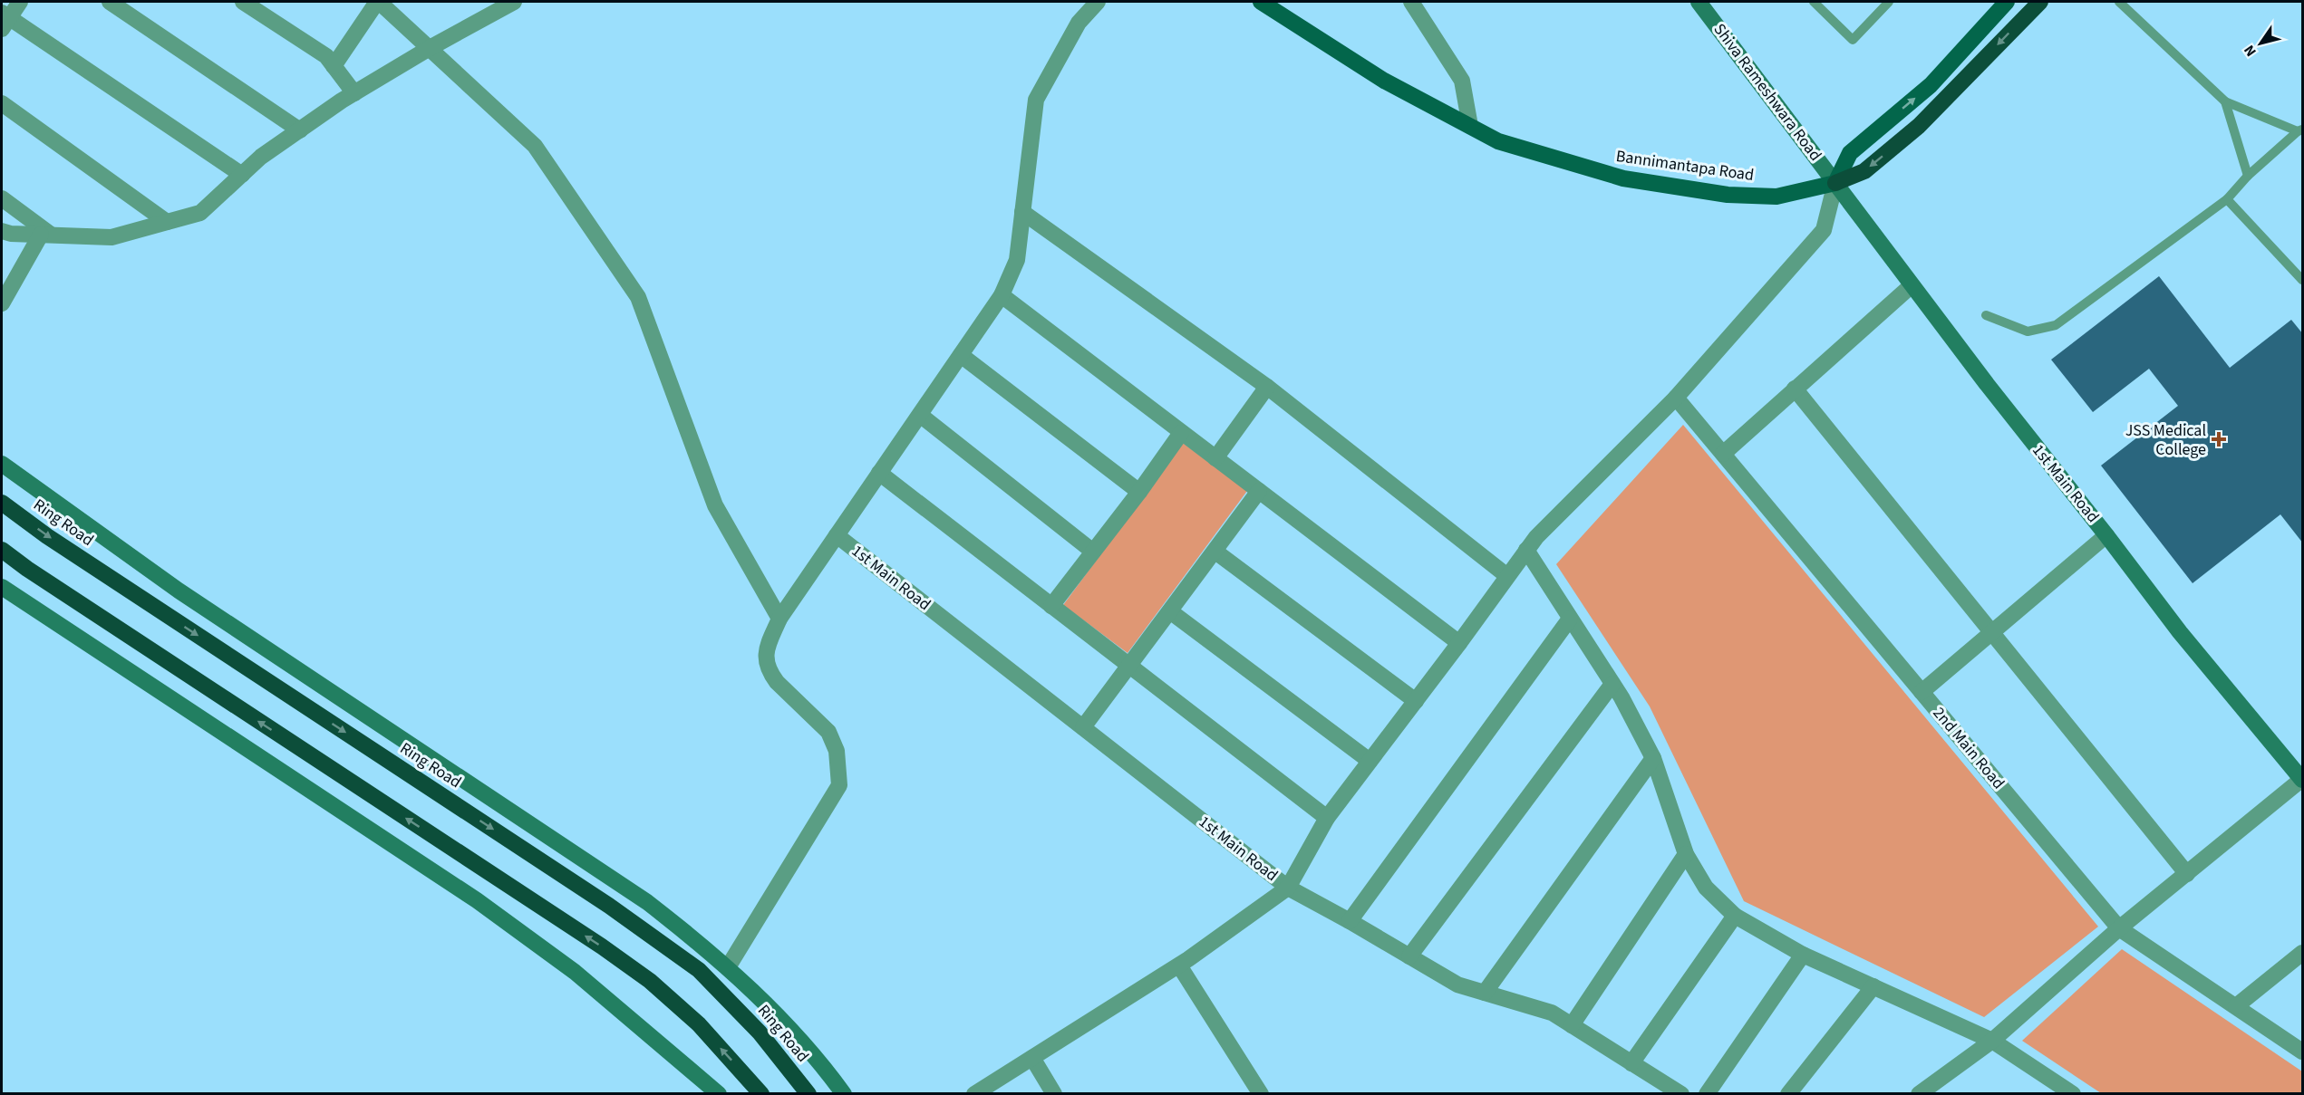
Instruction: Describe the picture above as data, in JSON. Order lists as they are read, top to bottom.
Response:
{
  "streets": {
    "highway": ["Bannimantapa Road", "Ring Road"],
    "street": ["Shiva Rameshwara Road", "1st Main Road", "2nd Main Road"]
  },
  "crossings": [
    ["Shiva Rameshwara Road", "Bannimantapa Road"],
    ["Shiva Rameshwara Road", "1st Main Road"],
    ["Bannimantapa Road", "1st Main Road"]
  ],
  "places": {
    "health": ["JSS Medical College"]
  },
  "north": "bottom left"
}
